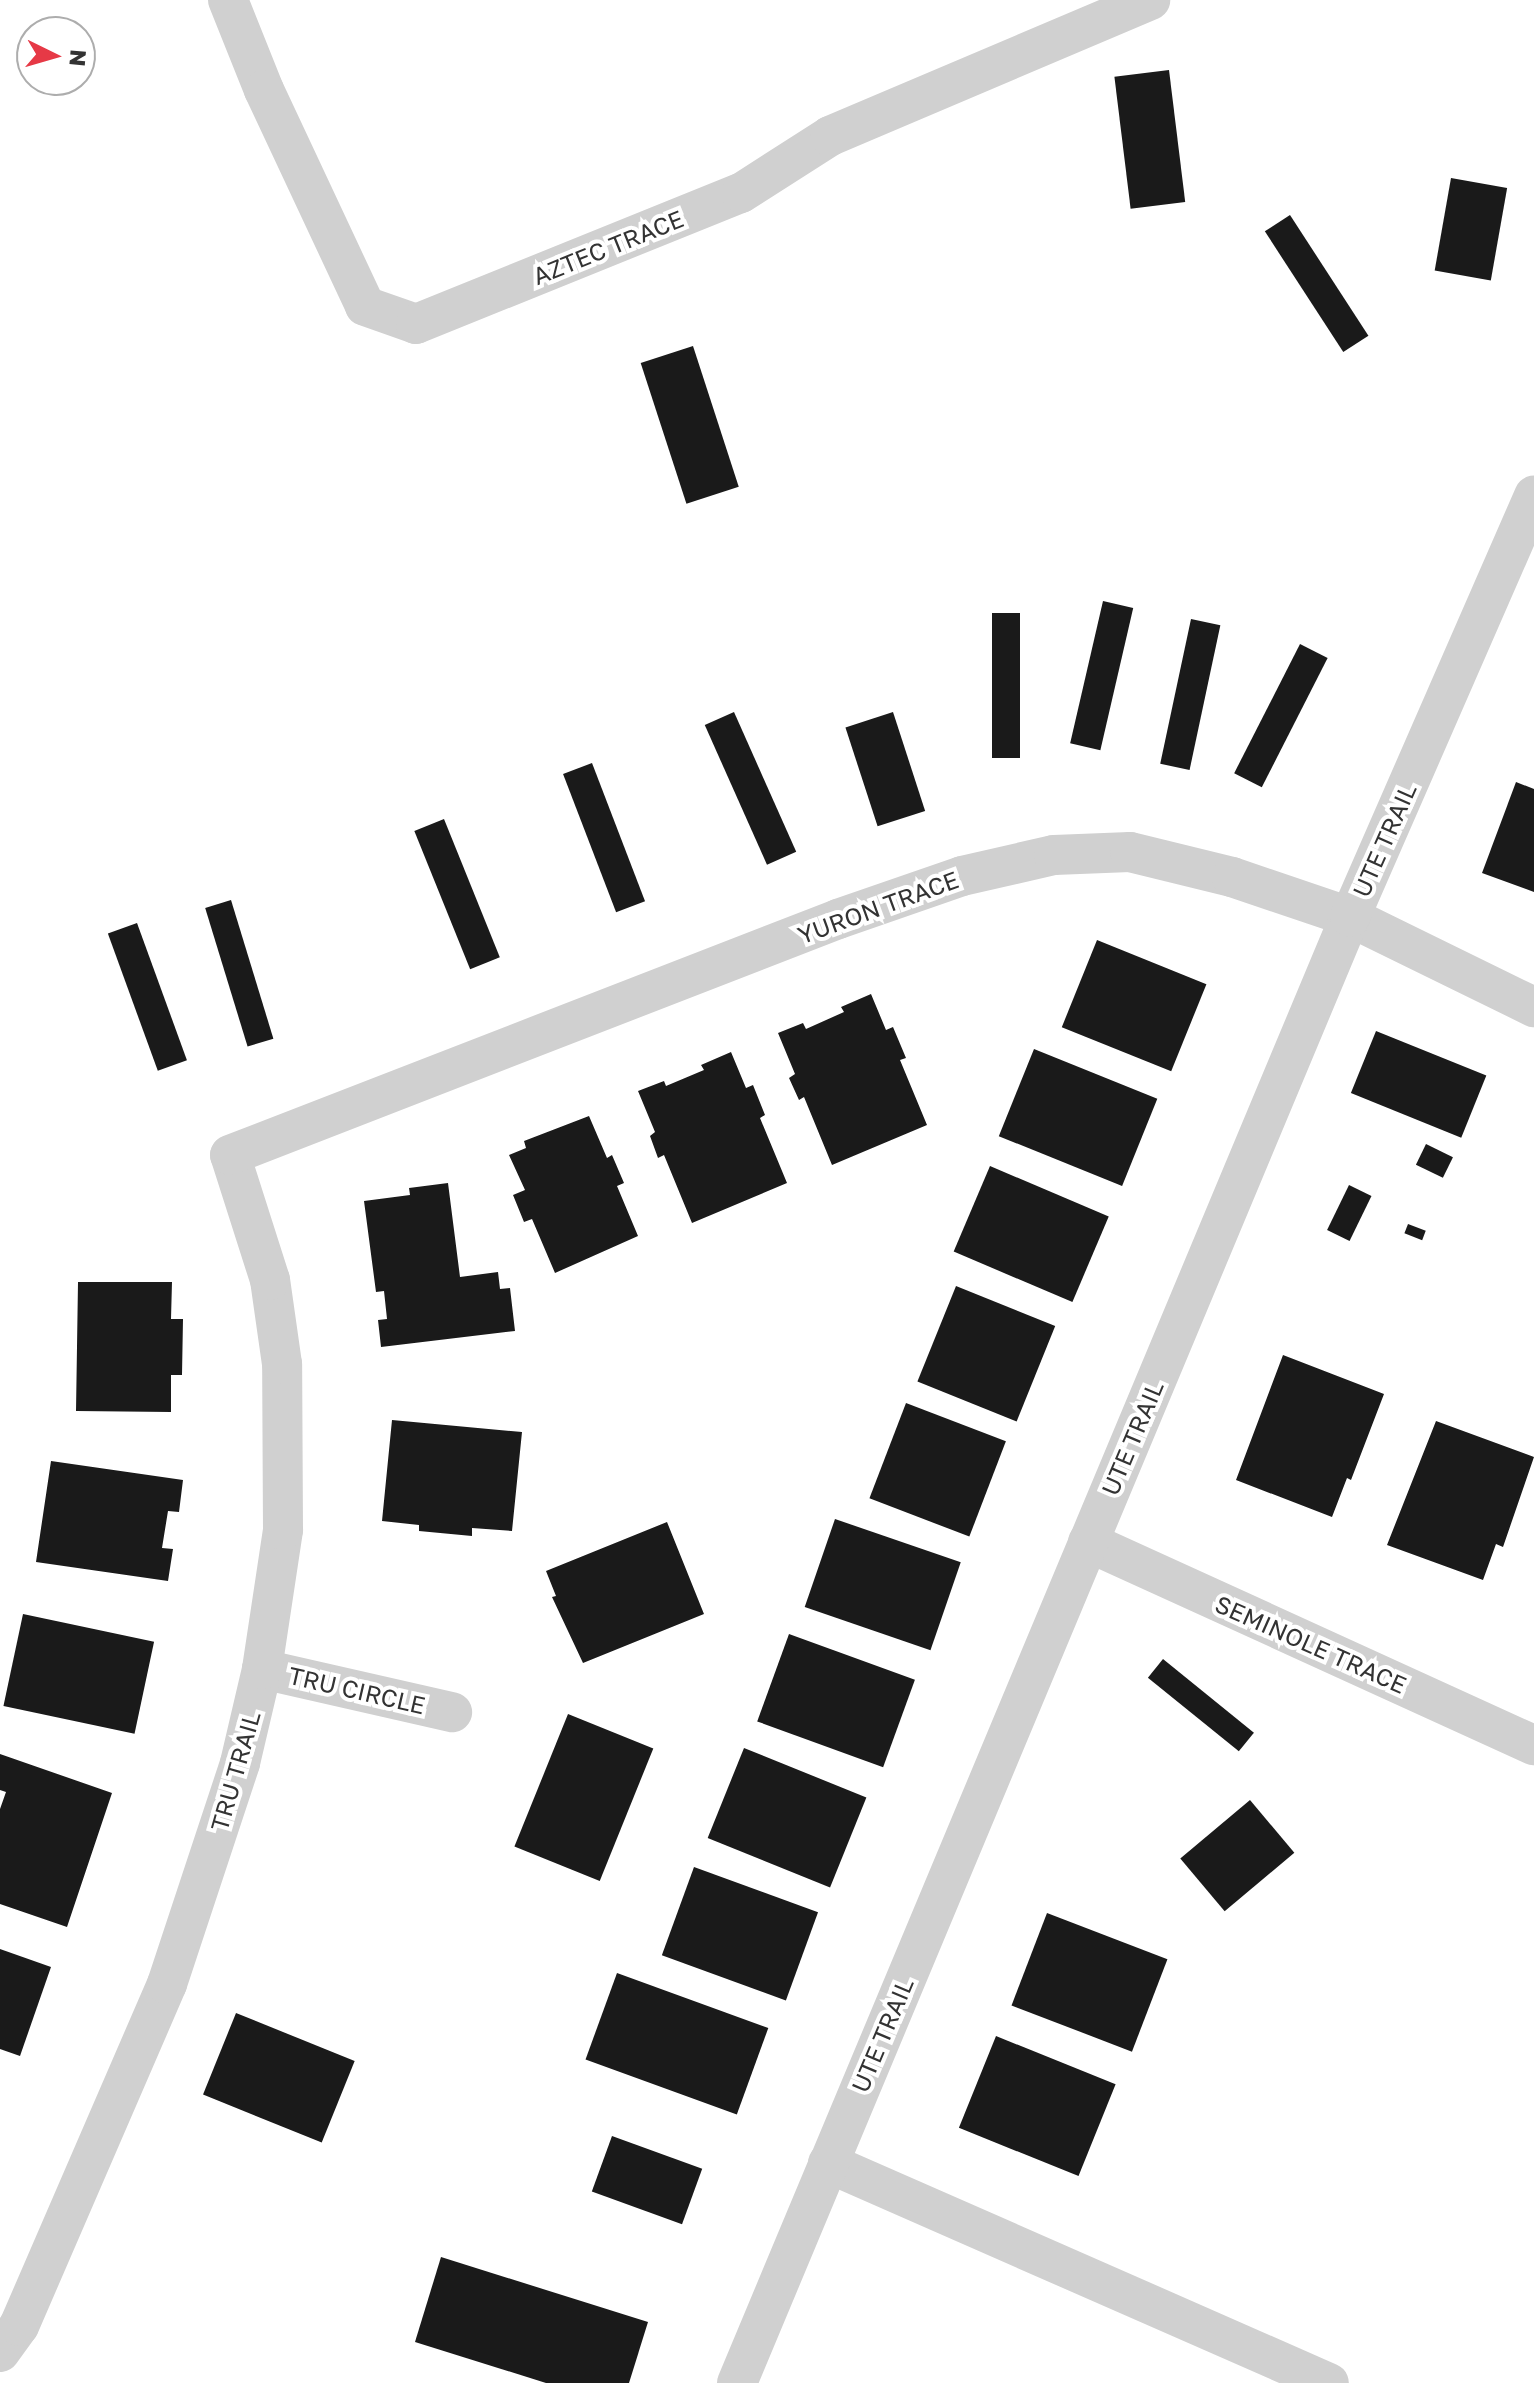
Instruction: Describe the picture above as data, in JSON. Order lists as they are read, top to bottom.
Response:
{
  "streets": {
    "street": [
      "AZTEC TRACE",
      "UTE TRAIL",
      "YURON TRACE",
      "SEMINOLE TRACE",
      "TRU CIRCLE",
      "TRU TRAIL"
    ]
  },
  "crossings": [
    ["UTE TRAIL", "YURON TRACE"],
    ["UTE TRAIL", "SEMINOLE TRACE"],
    ["YURON TRACE", "TRU TRAIL"],
    ["TRU CIRCLE", "TRU TRAIL"]
  ],
  "north": "right"
}
